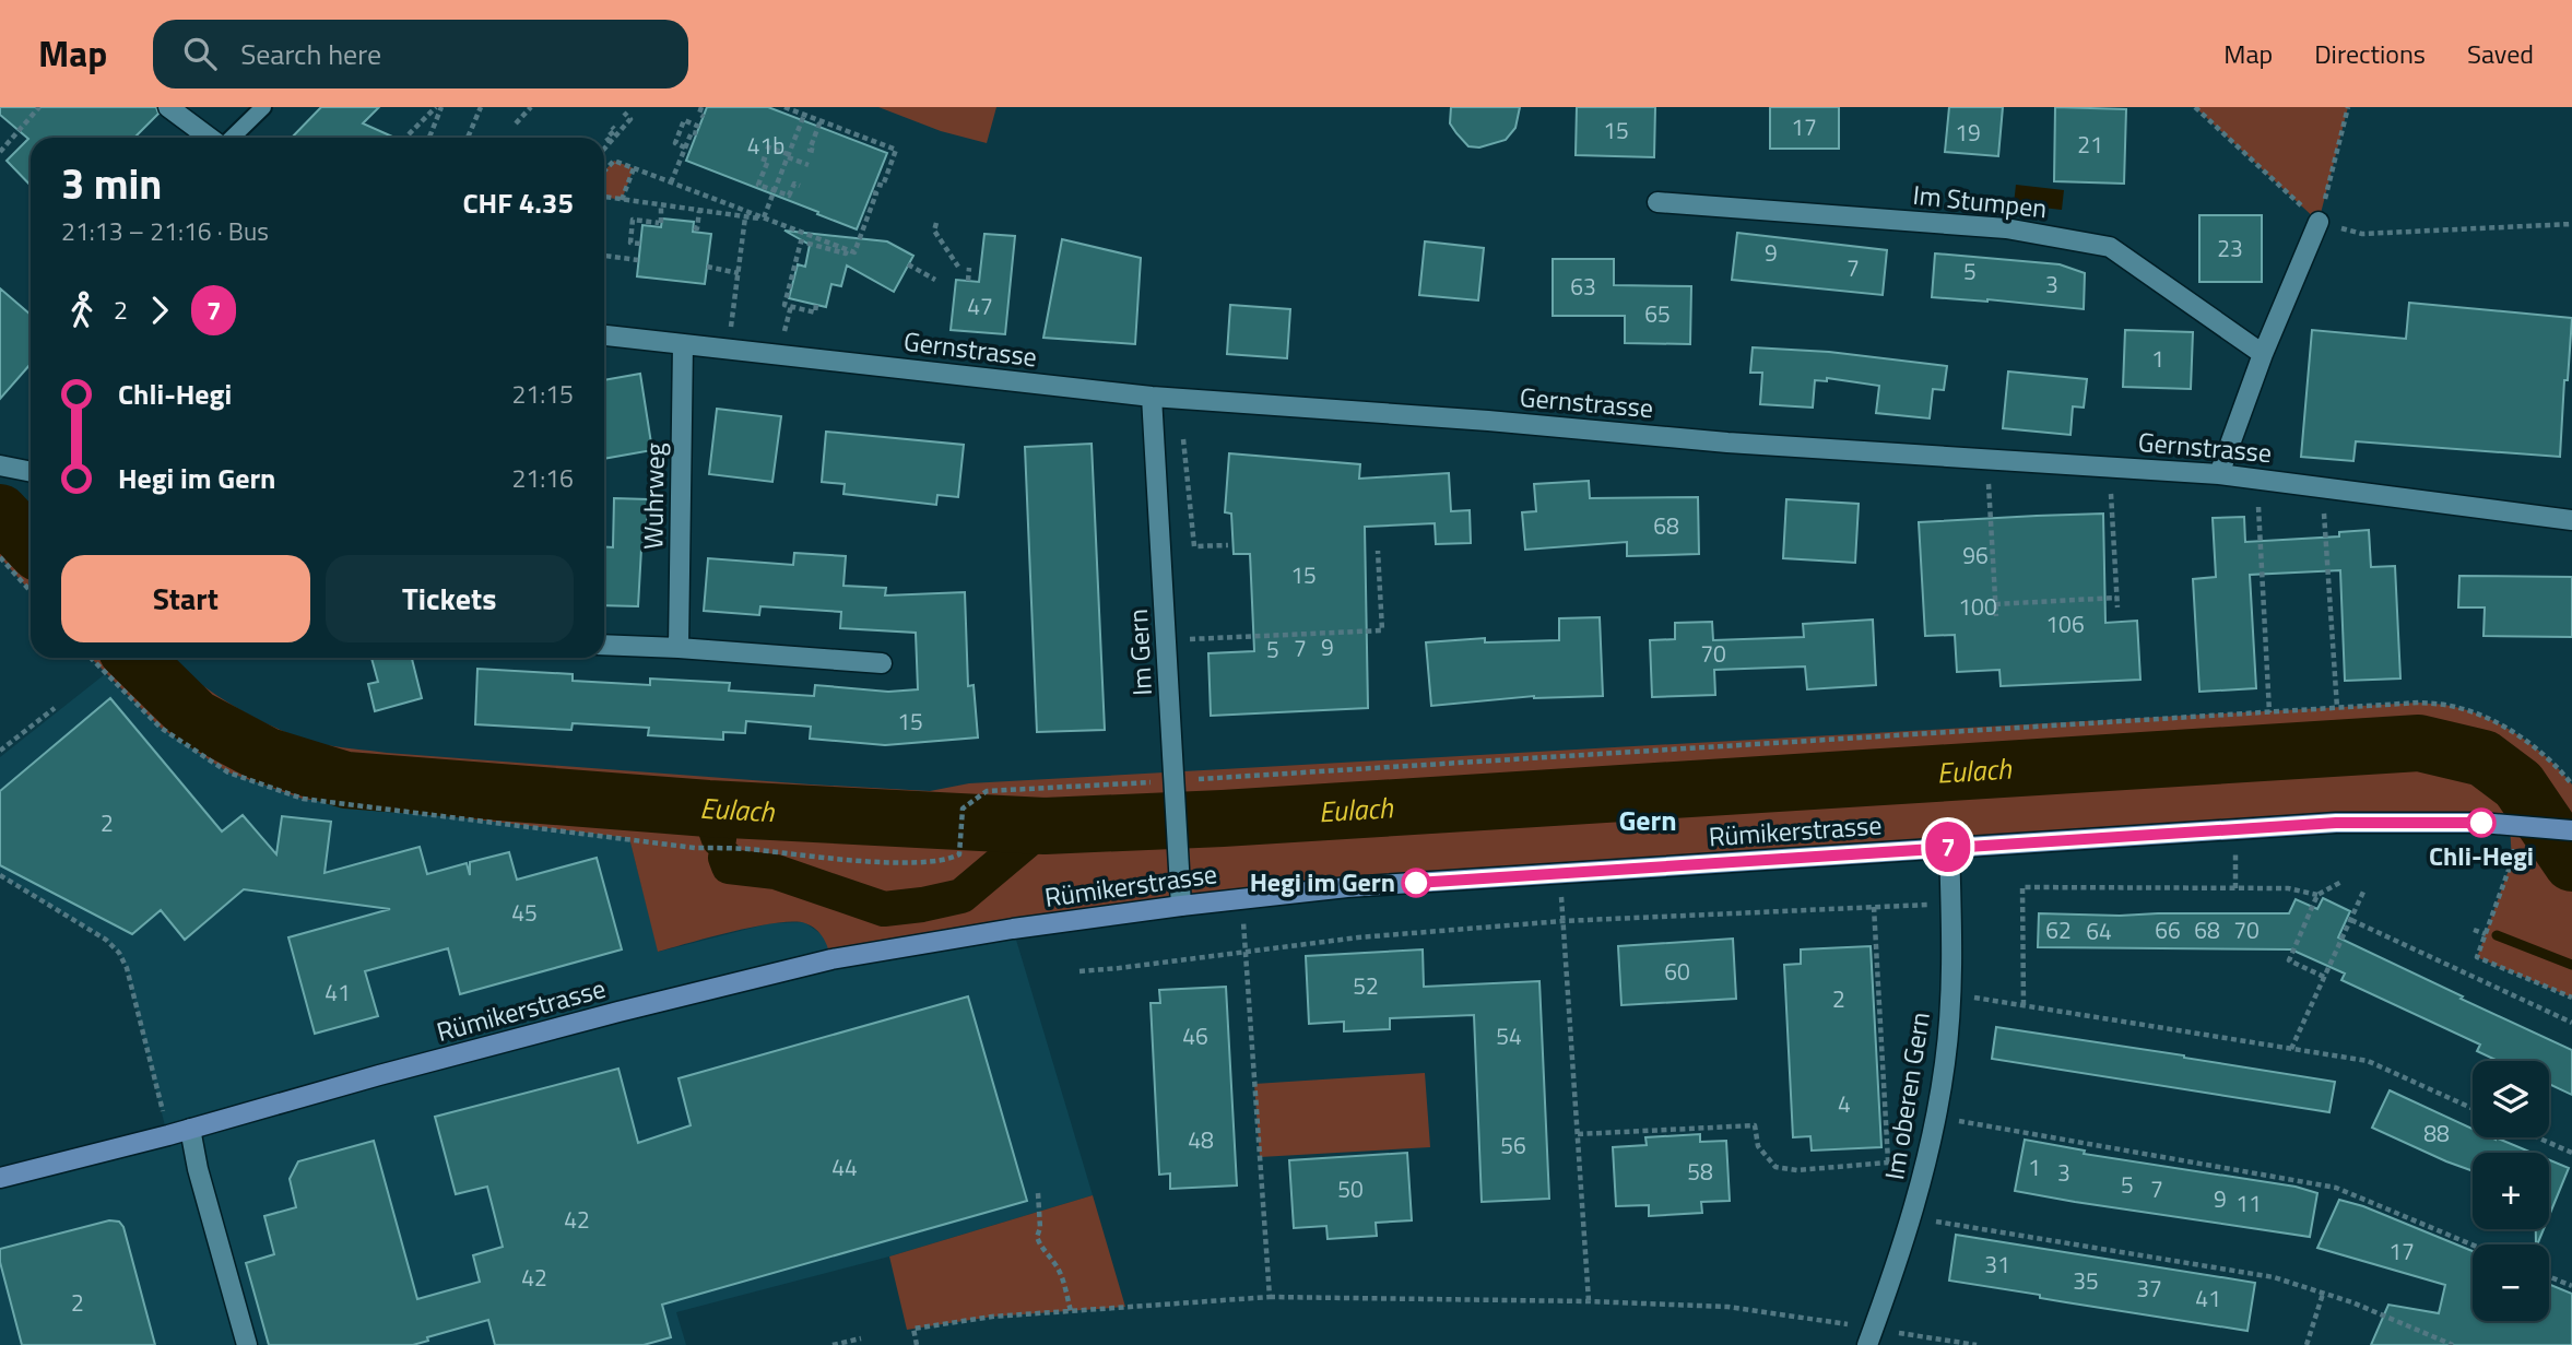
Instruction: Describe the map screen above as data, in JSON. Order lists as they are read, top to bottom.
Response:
{
  "streets": {
    "main road": ["Rümikerstrasse"],
    "street": [
      "Im Stumpen",
      "Gernstrasse",
      "Wuhrweg",
      "Im Gern",
      "Im oberen Gern"
    ]
  },
  "crossings": [
    ["Gernstrasse", "Wuhrweg"],
    ["Gernstrasse", "Im Gern"],
    ["Im Gern", "Rümikerstrasse"],
    ["Rümikerstrasse", "Im oberen Gern"]
  ],
  "districts": ["Gern"],
  "water": ["Eulach"],
  "places": ["Chli-Hegi", "Hegi im Gern"],
  "lines": ["bus line 7"],
  "house_numbers": [
    "17",
    "15",
    "19",
    "21",
    "41b",
    "23",
    "9",
    "7",
    "5",
    "3",
    "63",
    "47",
    "65",
    "1",
    "68",
    "96",
    "15",
    "100",
    "106",
    "9",
    "7",
    "5",
    "70",
    "15",
    "2",
    "45",
    "62",
    "66",
    "68",
    "70",
    "64",
    "60",
    "52",
    "41",
    "2",
    "46",
    "54",
    "4",
    "88",
    "48",
    "56",
    "44",
    "1",
    "58",
    "3",
    "5",
    "50",
    "7",
    "9",
    "11",
    "42",
    "17",
    "31",
    "42",
    "35",
    "37",
    "41",
    "2"
  ],
  "page": {
    "header": "Map",
    "search": "Search here",
    "nav": ["Map", "Directions", "Saved"],
    "on_map": "7",
    "heading": ["3 min", "21:13 – 21:16 · Bus", "CHF 4.35"],
    "legs": ["2", "7"],
    "list": [
      {
        "name": "Chli-Hegi",
        "value": "21:15"
      },
      {
        "name": "Hegi im Gern",
        "value": "21:16"
      }
    ],
    "buttons": ["Start", "Tickets"],
    "map_buttons": ["+", "−"]
  }
}
